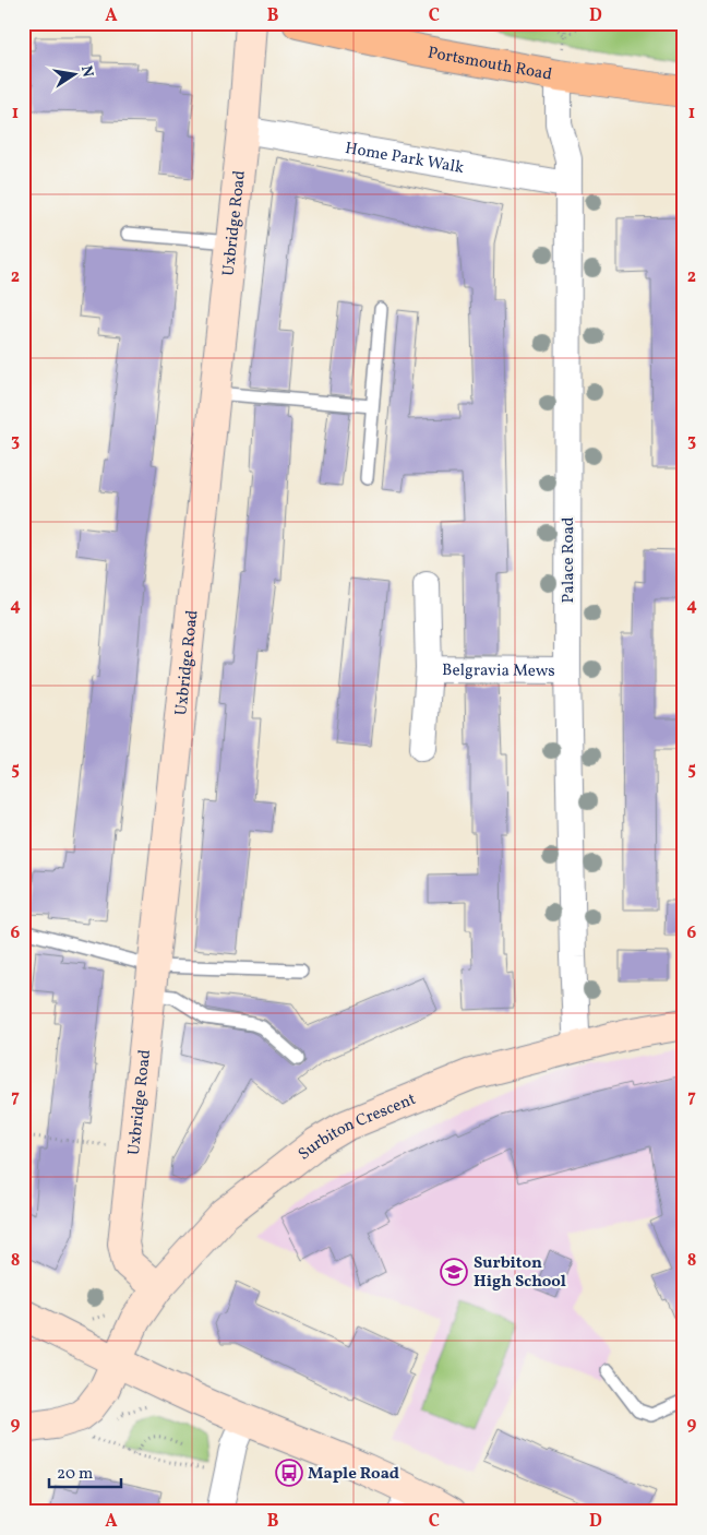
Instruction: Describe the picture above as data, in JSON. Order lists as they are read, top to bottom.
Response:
{
  "streets": {
    "main road": ["Portsmouth Road"],
    "street": [
      "Home Park Walk",
      "Uxbridge Road",
      "Palace Road",
      "Belgravia Mews",
      "Surbiton Crescent"
    ]
  },
  "crossings": [
    ["Portsmouth Road", "Palace Road"],
    ["Home Park Walk", "Uxbridge Road"],
    ["Home Park Walk", "Palace Road"],
    ["Uxbridge Road", "Surbiton Crescent"],
    ["Palace Road", "Belgravia Mews"],
    ["Palace Road", "Surbiton Crescent"]
  ],
  "places": {
    "school or university": ["Surbiton High School"],
    "bus stop": ["Maple Road"]
  },
  "scale_bar": "20 m",
  "north": "right",
  "grid": {
    "columns": [
      "A",
      "B",
      "C",
      "D"
    ],
    "rows": [
      "1",
      "2",
      "3",
      "4",
      "5",
      "6",
      "7",
      "8",
      "9"
    ]
  }
}
